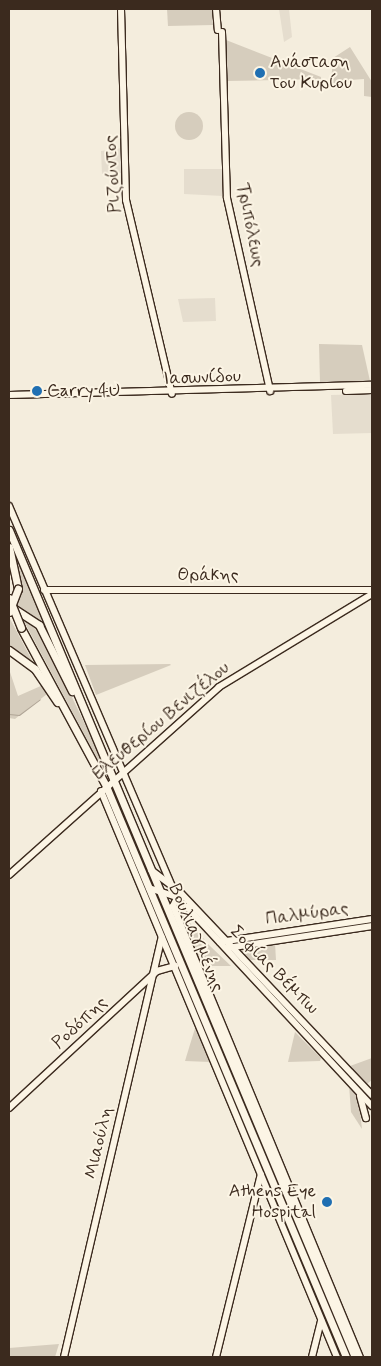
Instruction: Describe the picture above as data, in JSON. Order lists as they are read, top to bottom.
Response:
{
  "streets": {
    "main road": ["Βουλιαγμένης"],
    "street": [
      "Ριζούντος",
      "Τριπόλεως",
      "Ιασωνίδου",
      "Θράκης",
      "Ελευθερίου Βενιζέλου",
      "Παλμύρας",
      "Σοφίας Βέμπω",
      "Ροδόπης",
      "Μιαούλη"
    ]
  },
  "crossings": [
    ["Ριζούντος", "Ιασωνίδου"],
    ["Τριπόλεως", "Ιασωνίδου"],
    ["Ελευθερίου Βενιζέλου", "Βουλιαγμένης"],
    ["Παλμύρας", "Σοφίας Βέμπω"],
    ["Βουλιαγμένης", "Σοφίας Βέμπω"],
    ["Ροδόπης", "Μιαούλη"]
  ],
  "places": ["Ανάσταση του Κυρίου", "Carry 4U", "Athens Eye Hospital"]
}
